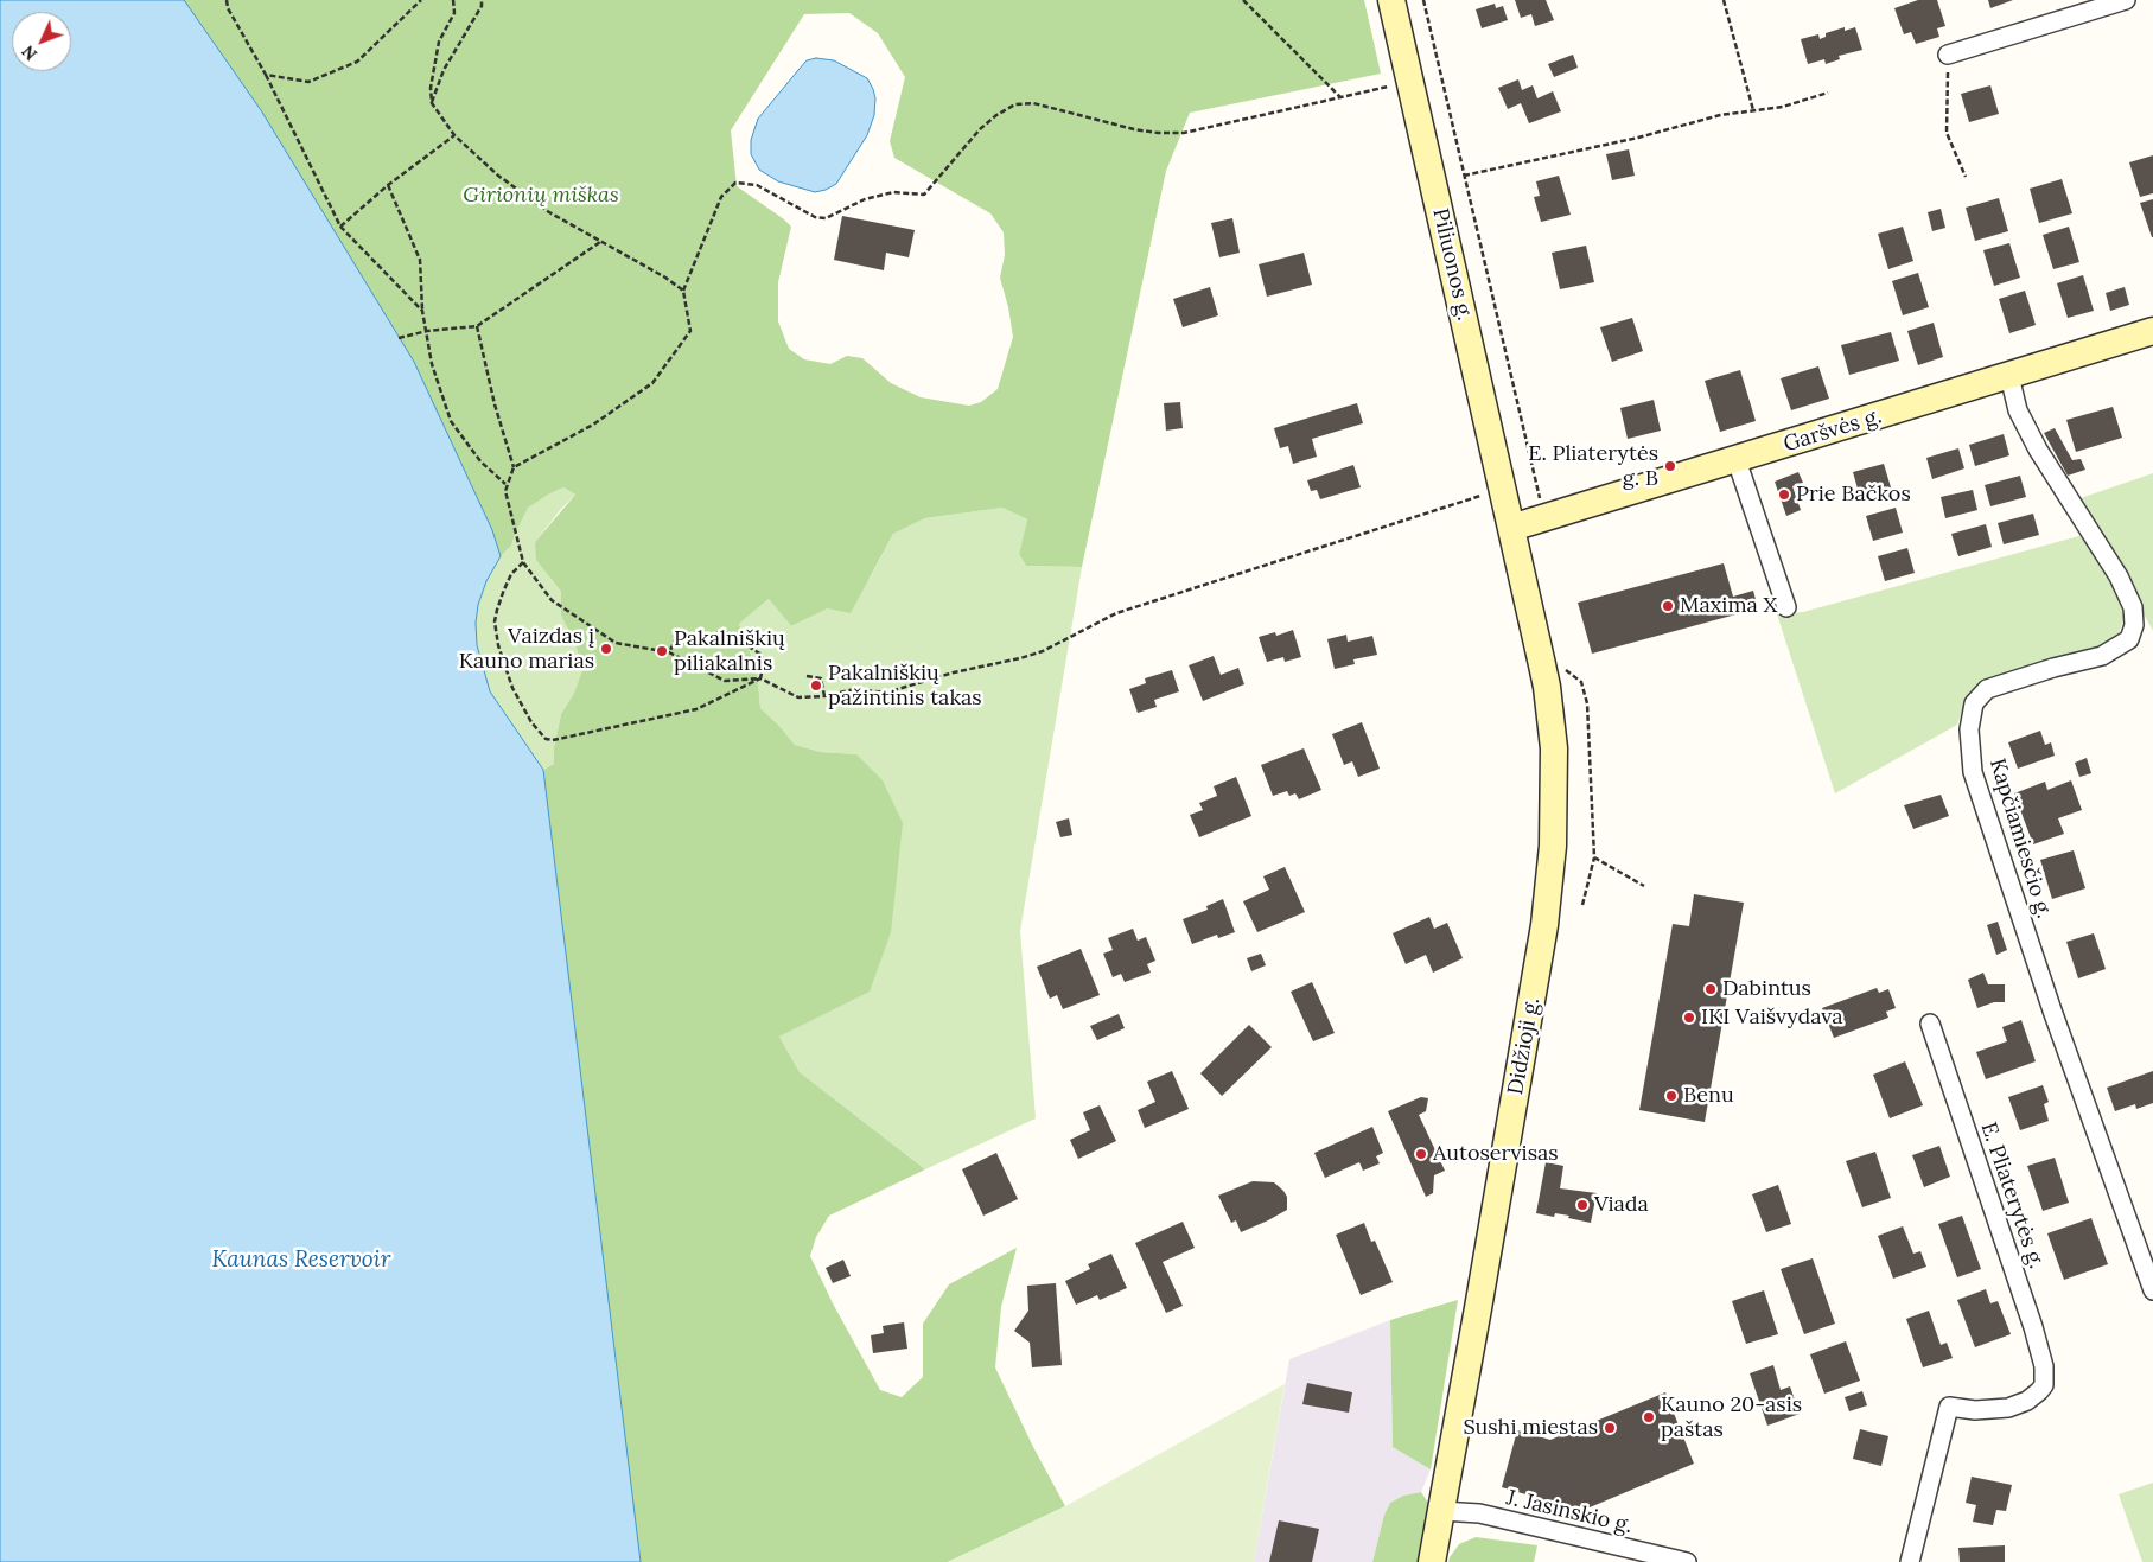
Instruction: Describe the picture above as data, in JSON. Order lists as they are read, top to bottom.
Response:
{
  "streets": {
    "main road": ["Piliuonos g.", "Garšvės g.", "Didžioji g."],
    "street": ["Kapčiamiesčio g.", "E. Pliaterytės g.", "J. Jasinskio g."]
  },
  "crossings": [
    ["Piliuonos g.", "Garšvės g."],
    ["Piliuonos g.", "Didžioji g."],
    ["Garšvės g.", "Kapčiamiesčio g."],
    ["Garšvės g.", "Didžioji g."],
    ["Didžioji g.", "J. Jasinskio g."]
  ],
  "water": ["Kaunas Reservoir"],
  "parks": ["Girionių miškas"],
  "places": [
    "E. Pliaterytės g. B",
    "Prie Bačkos",
    "Maxima X",
    "Vaizdas į Kauno marias",
    "Pakalniškių piliakalnis",
    "Pakalniškių pažintinis takas",
    "Dabintus",
    "IKI Vaišvydava",
    "Benu",
    "Autoservisas",
    "Viada",
    "Kauno 20-asis paštas",
    "Sushi miestas"
  ],
  "north": "bottom left"
}
